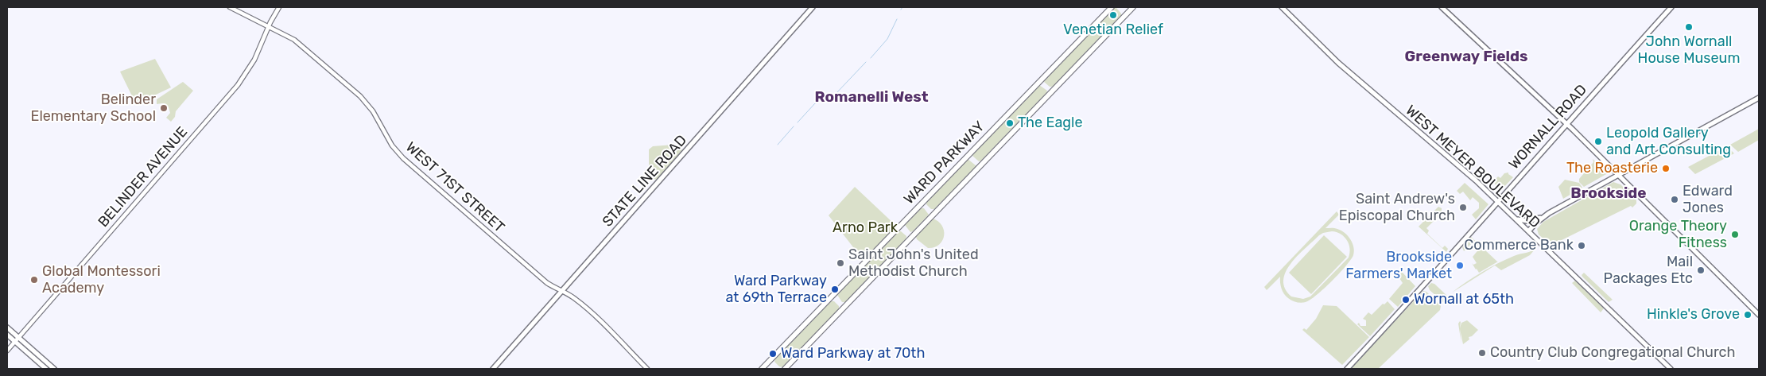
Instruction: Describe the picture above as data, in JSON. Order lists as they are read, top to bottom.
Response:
{
  "streets": {
    "main road": [
      "WORNALL ROAD",
      "WARD PARKWAY",
      "WEST MEYER BOULEVARD",
      "STATE LINE ROAD"
    ],
    "street": ["BELINDER AVENUE", "WEST 71ST STREET"]
  },
  "crossings": [
    ["WORNALL ROAD", "WEST MEYER BOULEVARD"],
    ["BELINDER AVENUE", "WEST 71ST STREET"],
    ["STATE LINE ROAD", "WEST 71ST STREET"]
  ],
  "districts": ["Greenway Fields", "Romanelli West", "Brookside"],
  "parks": ["Arno Park"],
  "places": [
    "Venetian Relief",
    "John Wornall House Museum",
    "Belinder Elementary School",
    "The Eagle",
    "Leopold Gallery and Art Consulting",
    "The Roasterie",
    "Edward Jones",
    "Saint Andrew's Episcopal Church",
    "Orange Theory Fitness",
    "Commerce Bank",
    "Saint John's United Methodist Church",
    "Brookside Farmers' Market",
    "Mail Packages Etc",
    "Global Montessori Academy",
    "Ward Parkway at 69th Terrace",
    "Wornall at 65th",
    "Hinkle's Grove",
    "Country Club Congregational Church",
    "Ward Parkway at 70th"
  ]
}
